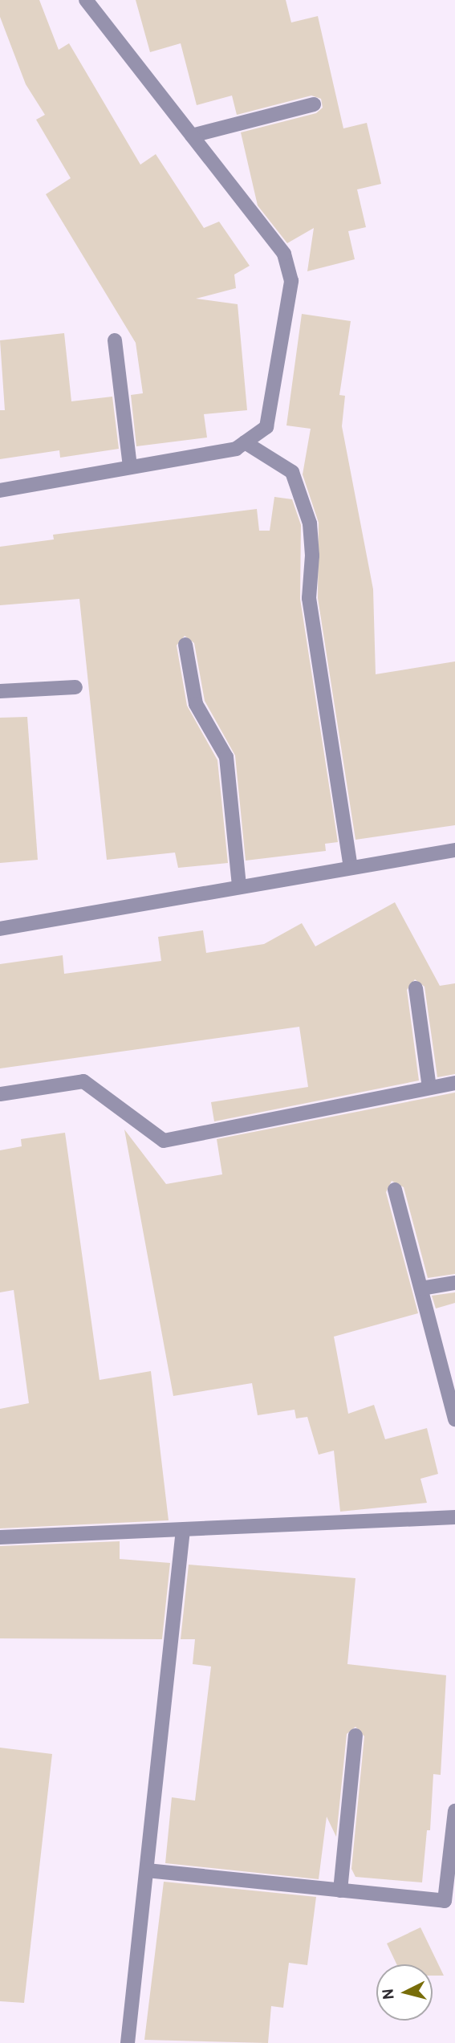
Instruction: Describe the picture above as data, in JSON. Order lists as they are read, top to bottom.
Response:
{
  "north": "left"
}
